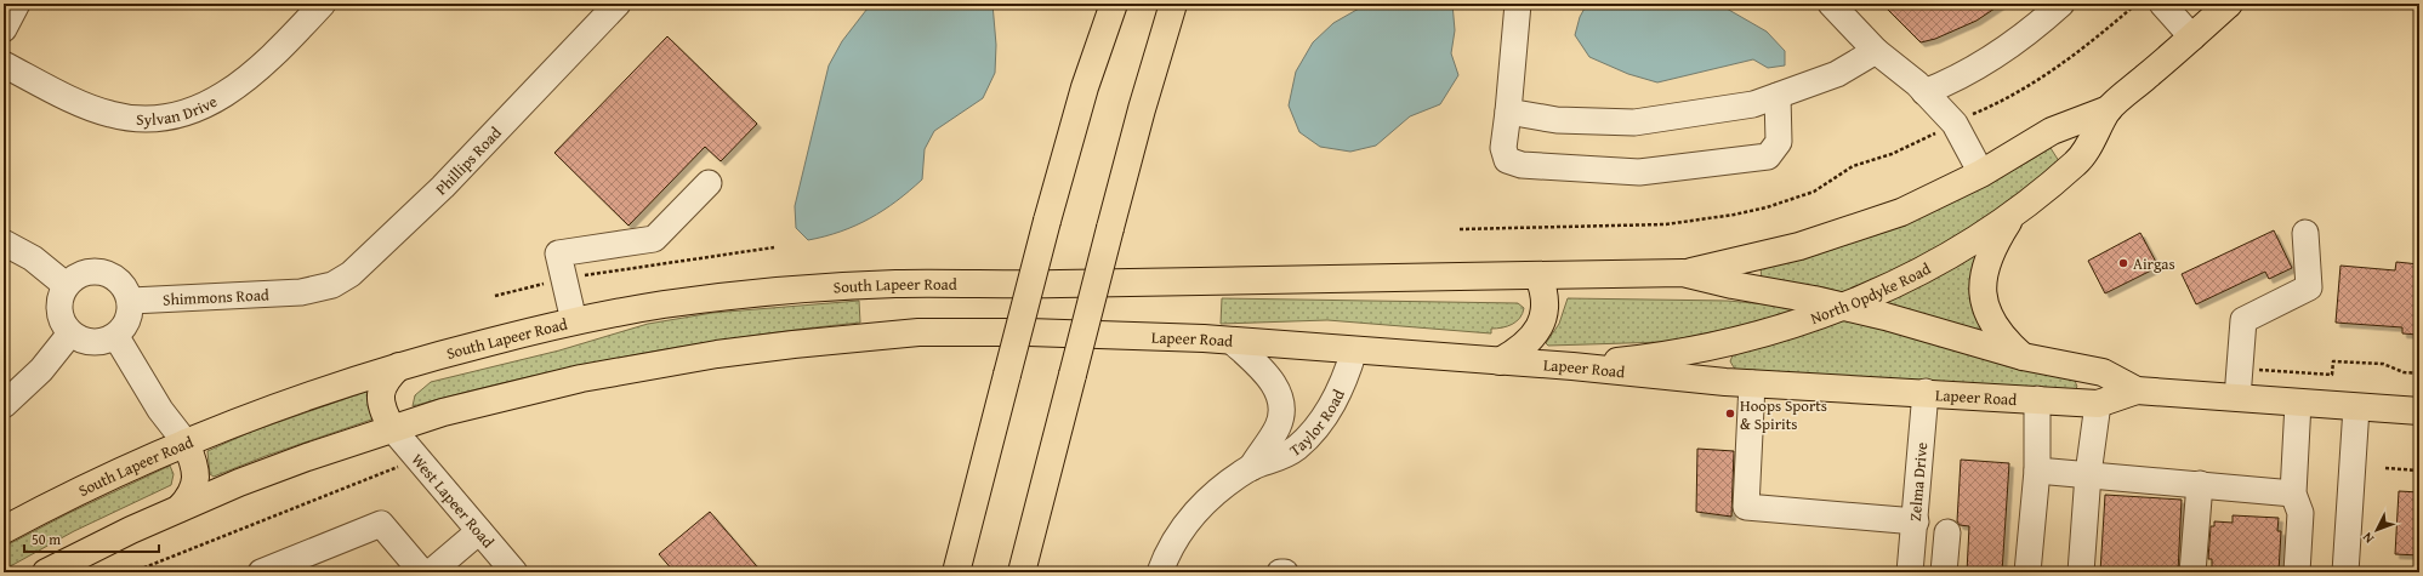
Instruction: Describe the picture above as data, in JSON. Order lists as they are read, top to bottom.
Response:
{
  "streets": {
    "main road": ["South Lapeer Road", "North Opdyke Road", "Lapeer Road"],
    "street": [
      "Sylvan Drive",
      "Phillips Road",
      "Shimmons Road",
      "Taylor Road",
      "Zelma Drive",
      "West Lapeer Road"
    ]
  },
  "crossings": [
    ["Phillips Road", "Shimmons Road"],
    ["South Lapeer Road", "Lapeer Road"],
    ["North Opdyke Road", "Lapeer Road"],
    ["Lapeer Road", "Taylor Road"],
    ["Lapeer Road", "Zelma Drive"],
    ["Lapeer Road", "West Lapeer Road"]
  ],
  "places": ["Airgas", "Hoops Sports & Spirits"],
  "scale_bar": "50 m",
  "north": "bottom left"
}
